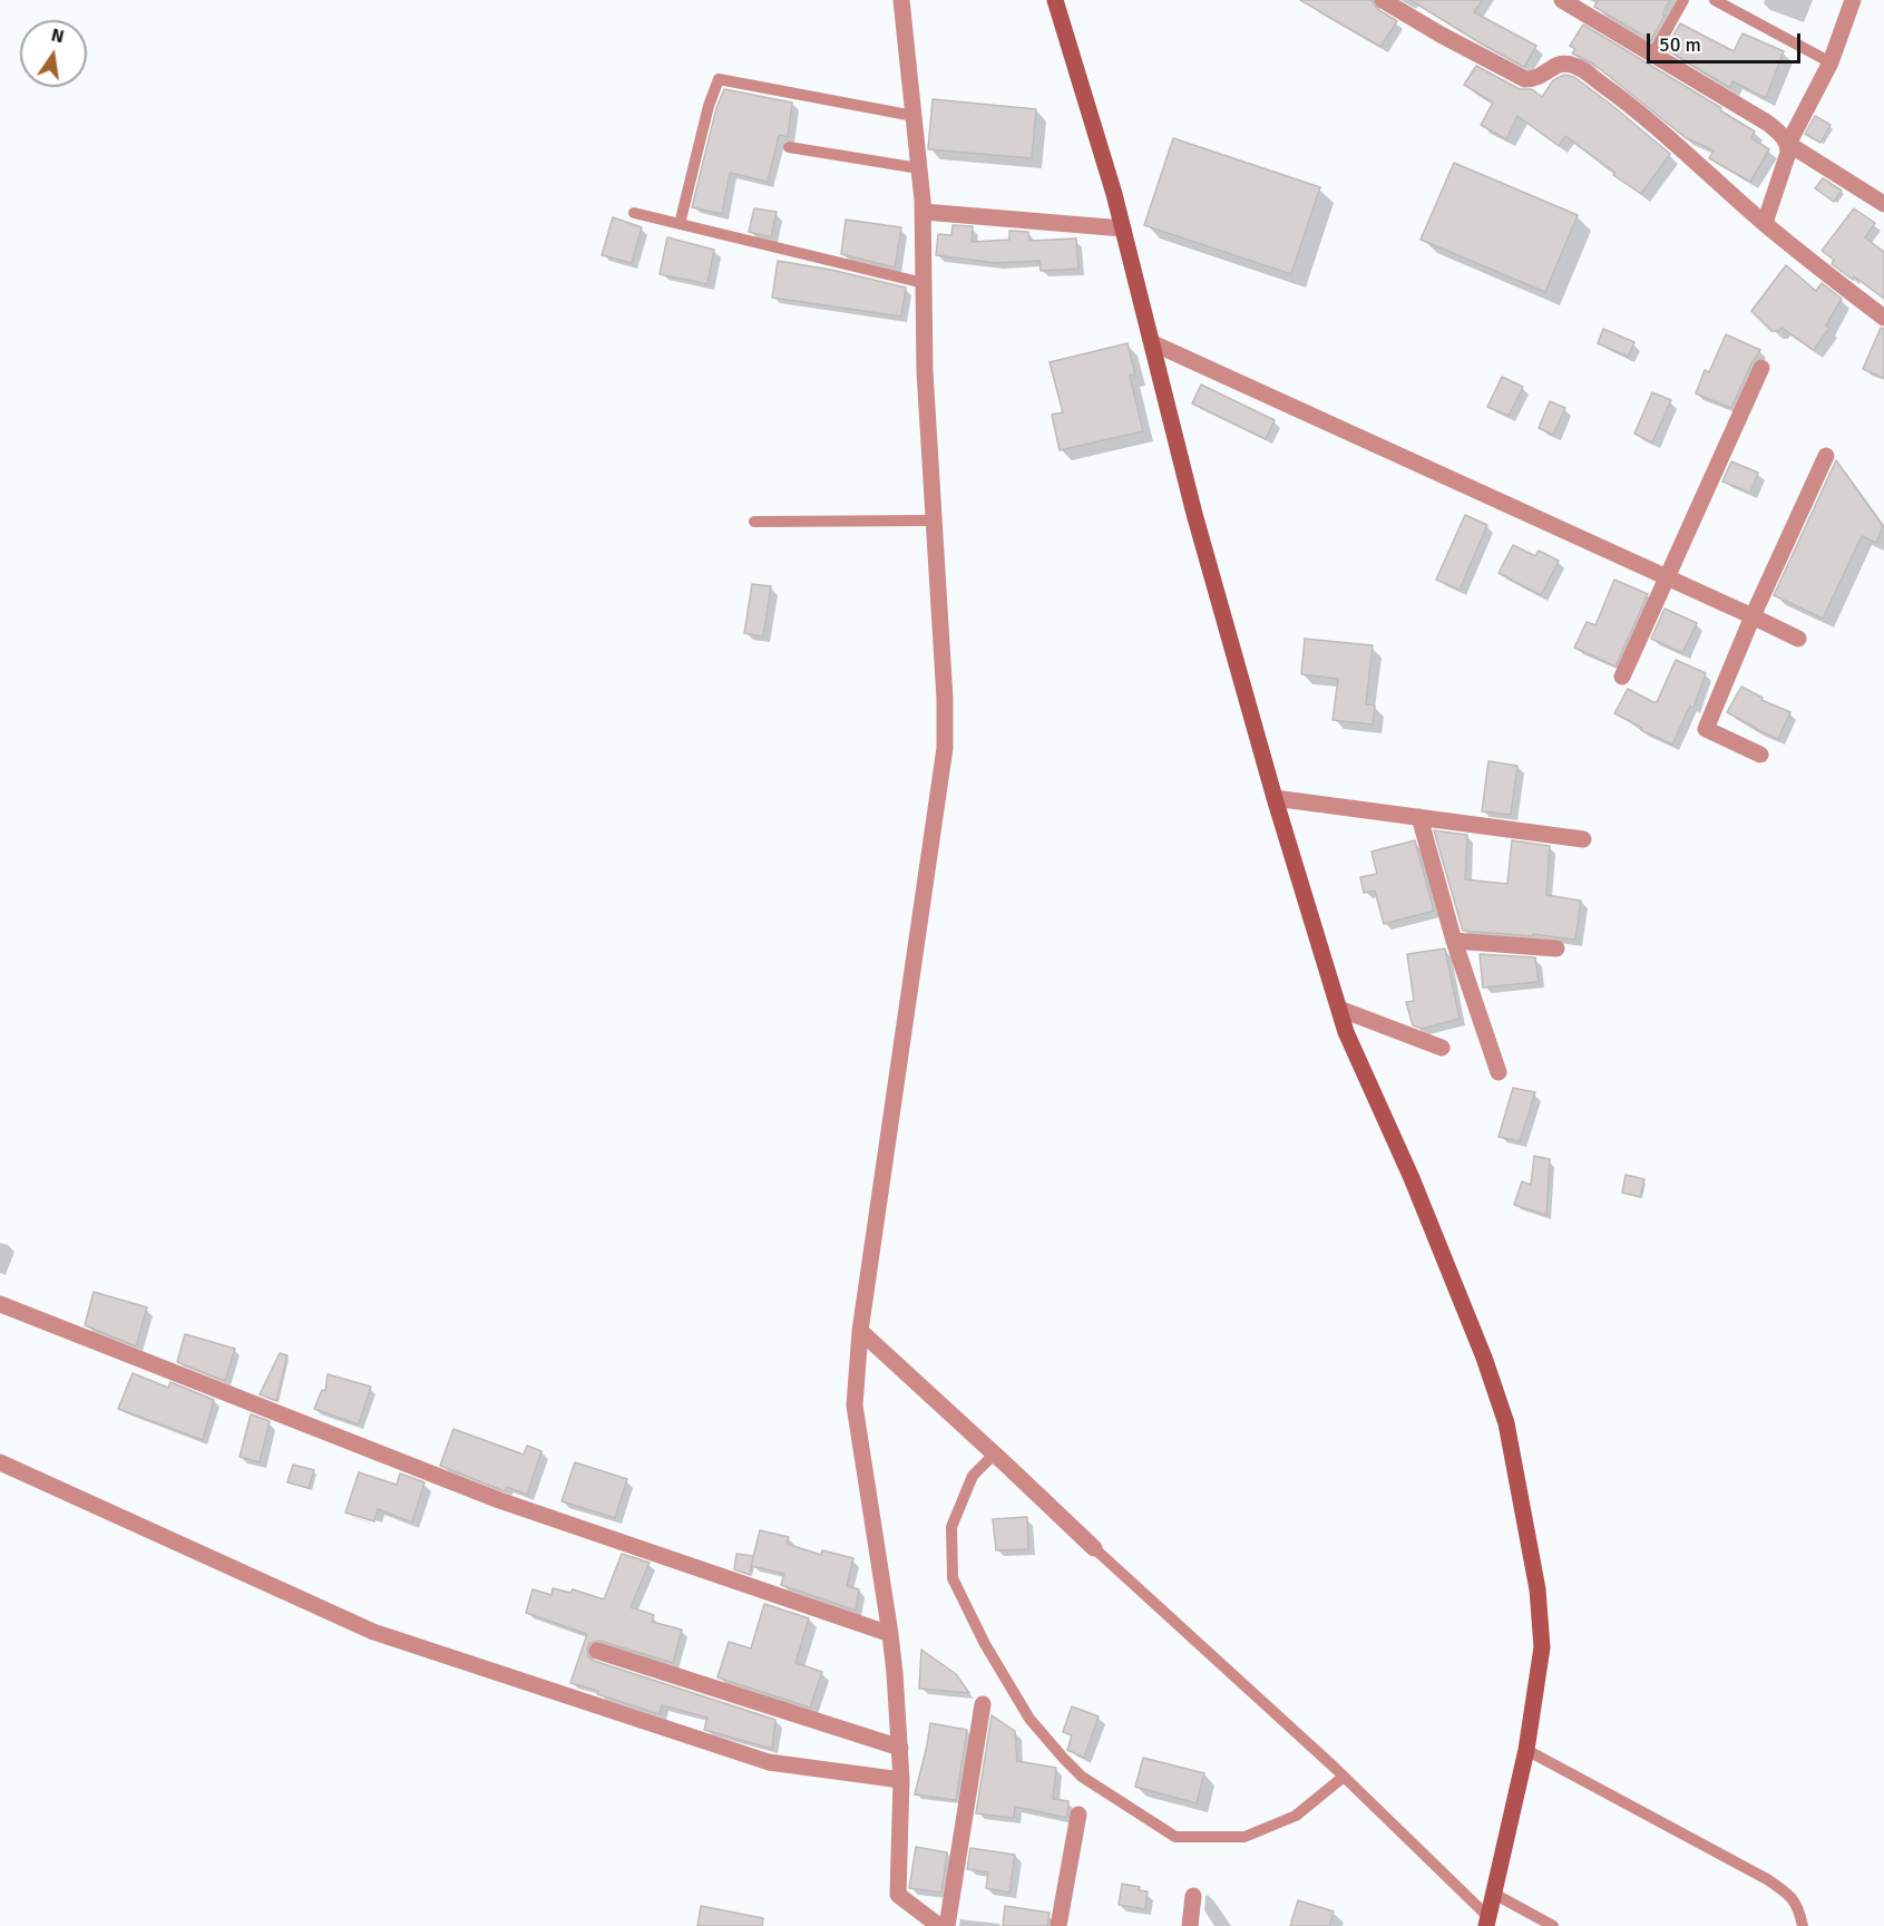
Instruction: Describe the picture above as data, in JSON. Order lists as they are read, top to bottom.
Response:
{
  "scale_bar": "50 m",
  "north": "top"
}
